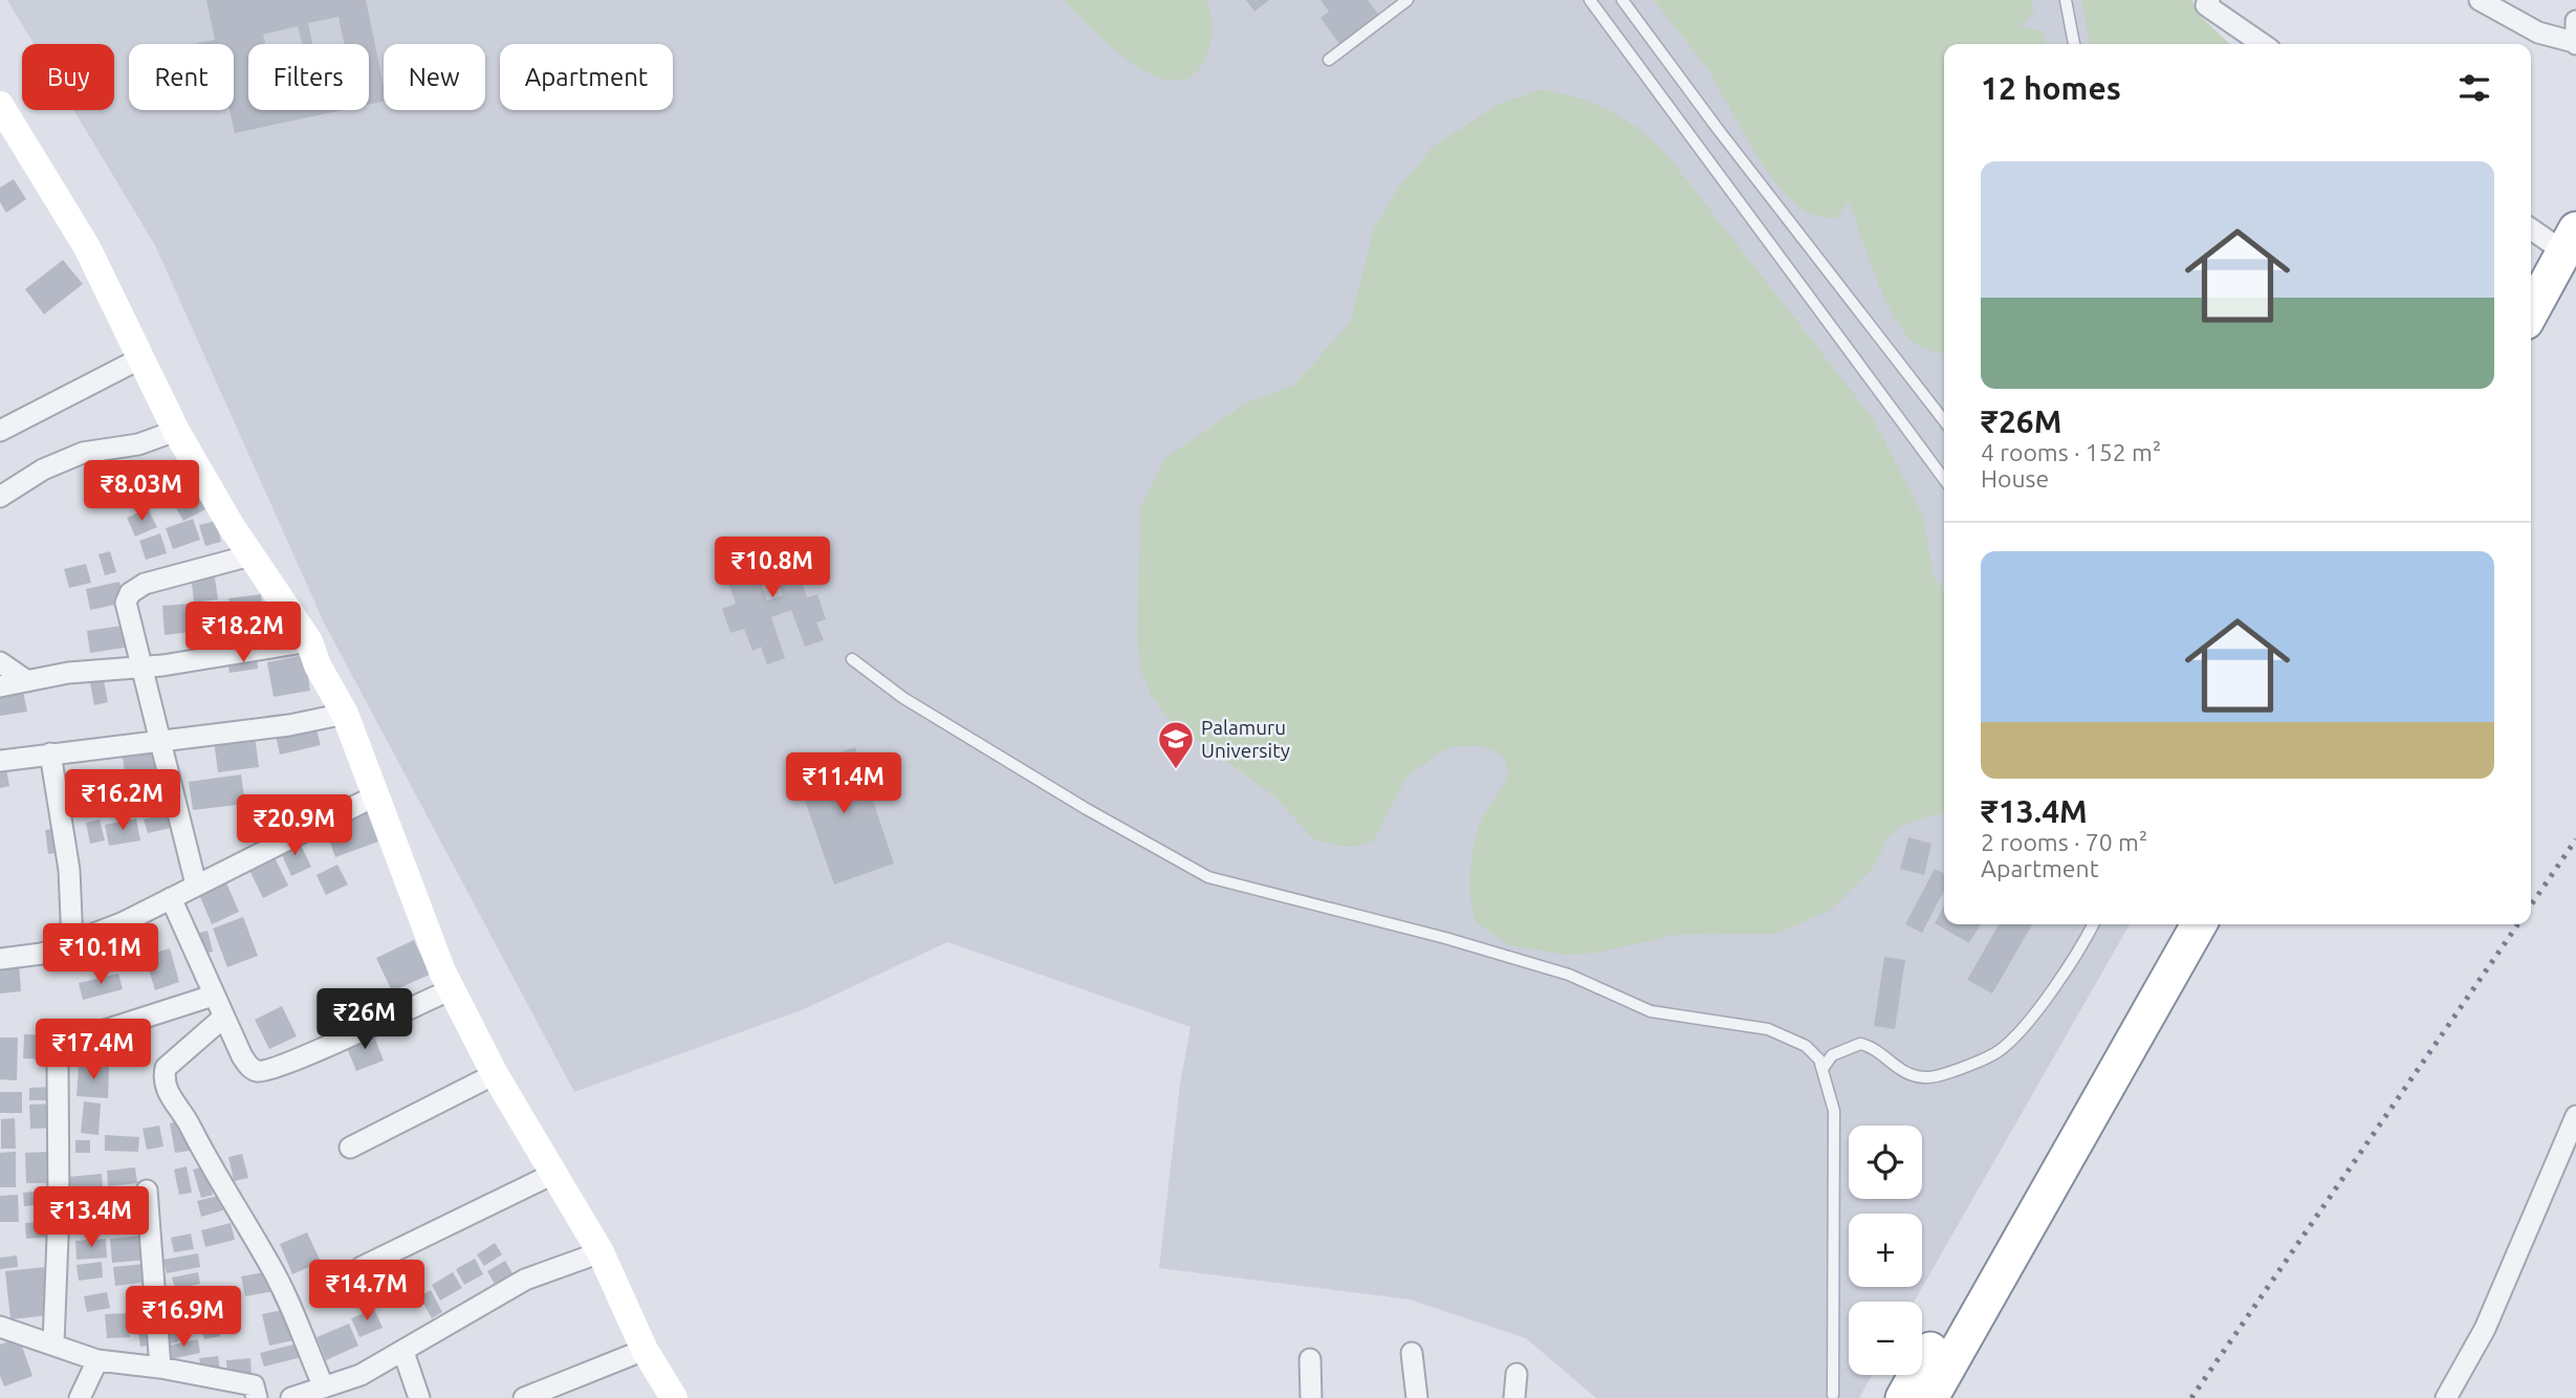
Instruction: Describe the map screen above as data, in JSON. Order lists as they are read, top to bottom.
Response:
{
  "places": {
    "school or university": ["Palamuru University"]
  },
  "page": {
    "chip": [
      "Buy",
      "Rent",
      "Filters",
      "New",
      "Apartment"
    ],
    "heading": "12 homes",
    "list": [
      {
        "name": "₹26M",
        "note": "4 rooms · 152 m² · House"
      },
      {
        "name": "₹13.4M",
        "note": "2 rooms · 70 m² · Apartment"
      }
    ],
    "price": [
      "₹8.03M",
      "₹10.8M",
      "₹18.2M",
      "₹11.4M",
      "₹16.2M",
      "₹20.9M",
      "₹10.1M",
      "₹26M",
      "₹17.4M",
      "₹13.4M",
      "₹14.7M",
      "₹16.9M"
    ],
    "map_buttons": ["+", "−"]
  }
}
